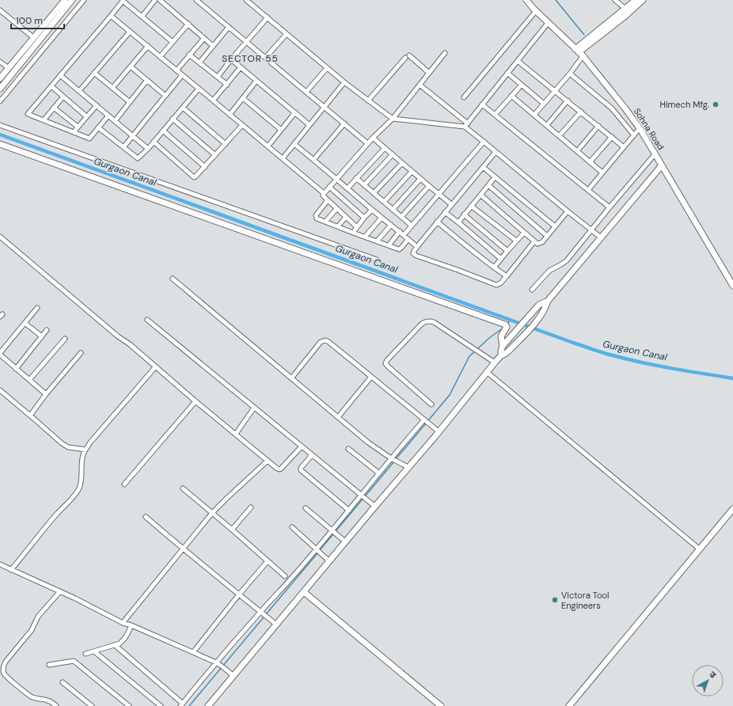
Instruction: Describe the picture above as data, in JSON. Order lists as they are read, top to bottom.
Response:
{
  "streets": {
    "street": ["Sohna Road"]
  },
  "districts": ["SECTOR 55"],
  "water": ["Gurgaon Canal"],
  "places": ["Himech Mfg.", "Victora Tool Engineers"],
  "scale_bar": "100 m",
  "north": "top right"
}
